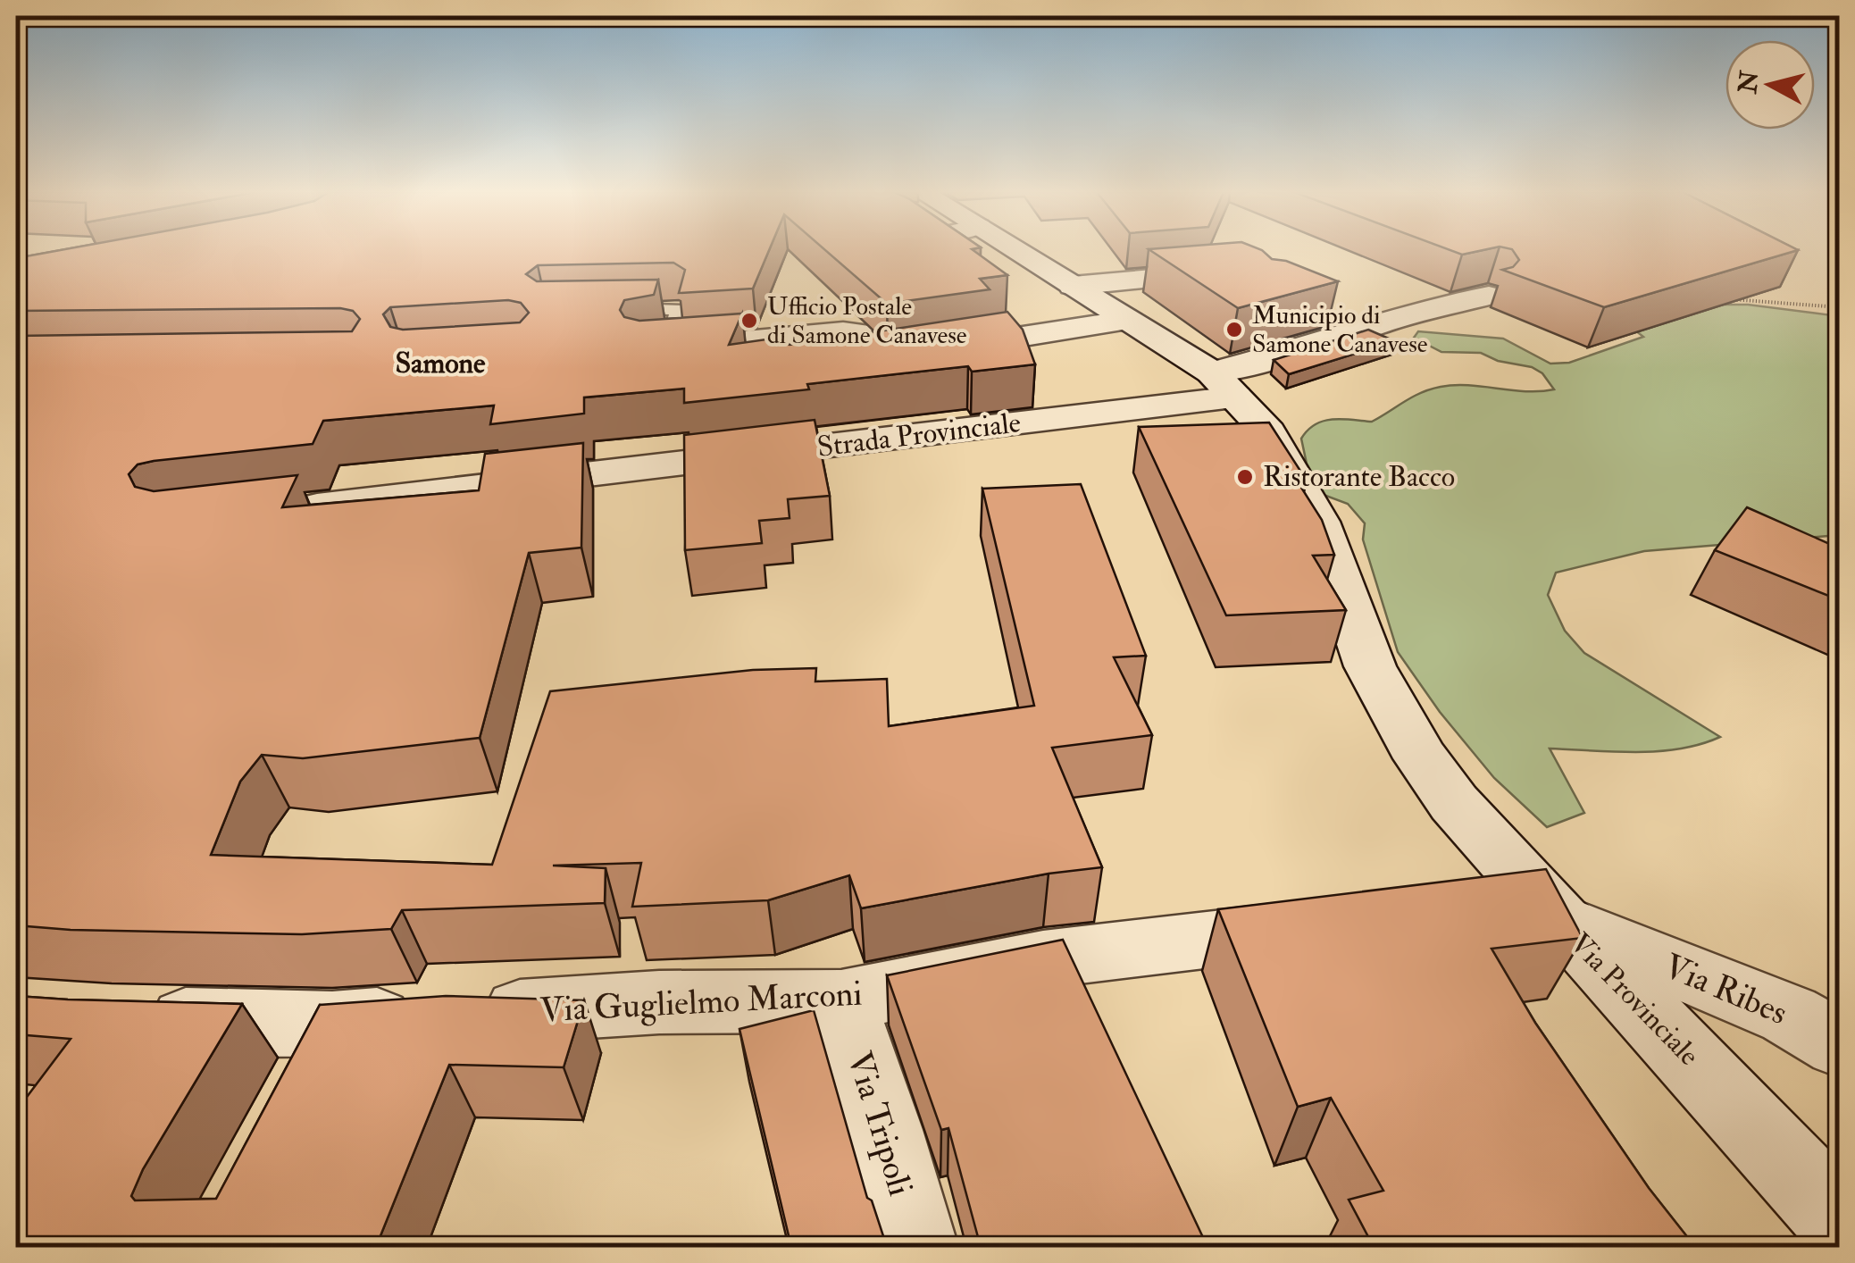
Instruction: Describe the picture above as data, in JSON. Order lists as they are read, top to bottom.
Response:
{
  "streets": {
    "street": [
      "Strada Provinciale",
      "Via Ribes",
      "Via Provinciale",
      "Via Guglielmo Marconi",
      "Via Tripoli"
    ]
  },
  "crossings": [
    ["Strada Provinciale", "Via Provinciale"],
    ["Via Ribes", "Via Provinciale"],
    ["Via Guglielmo Marconi", "Via Tripoli"]
  ],
  "districts": ["Samone"],
  "places": ["Ufficio Postale di Samone Canavese", "Municipio di Samone Canavese", "Ristorante Bacco"],
  "north": "left"
}
